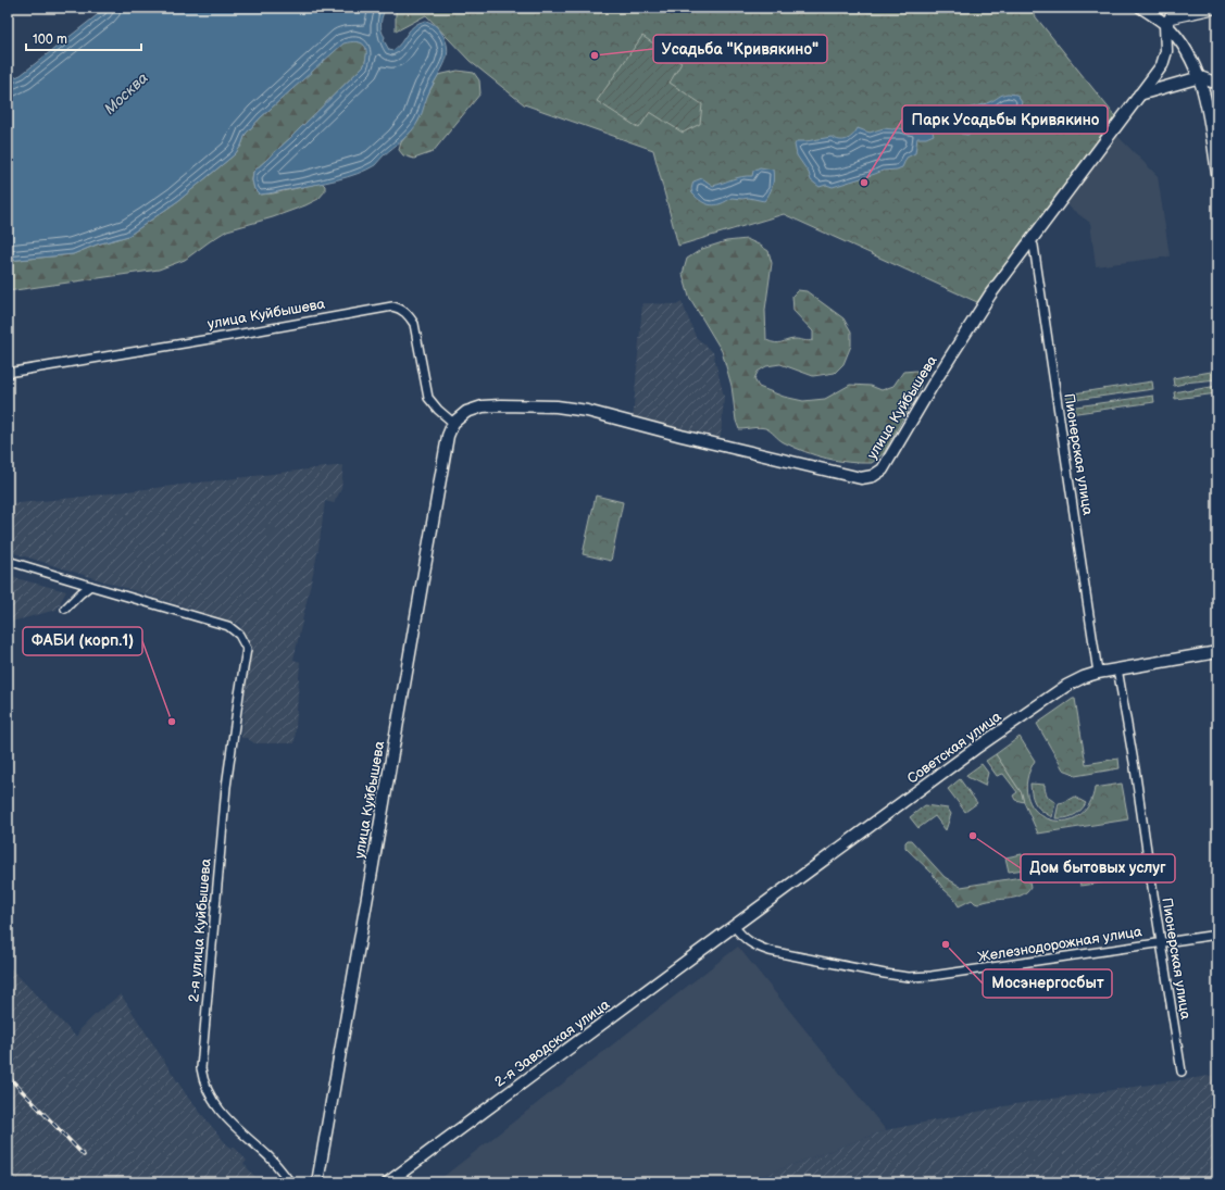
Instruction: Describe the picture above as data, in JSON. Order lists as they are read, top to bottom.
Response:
{
  "streets": {
    "street": [
      "улица Куйбышева",
      "Пионерская улица",
      "Советская улица",
      "2-я улица Куйбышева",
      "Железнодорожная улица",
      "2-я Заводская улица"
    ]
  },
  "crossings": [
    ["улица Куйбышева", "Пионерская улица"],
    ["Пионерская улица", "Советская улица"],
    ["Пионерская улица", "Железнодорожная улица"],
    ["Советская улица", "Железнодорожная улица"],
    ["Советская улица", "2-я Заводская улица"],
    ["Железнодорожная улица", "2-я Заводская улица"]
  ],
  "water": ["Москва"],
  "places": [
    "Усадьба \"Кривякино\"",
    "Парк Усадьбы Кривякино",
    "ФАБИ (корп.1)",
    "Дом бытовых услуг",
    "Мосэнергосбыт"
  ],
  "scale_bar": "100 m"
}
